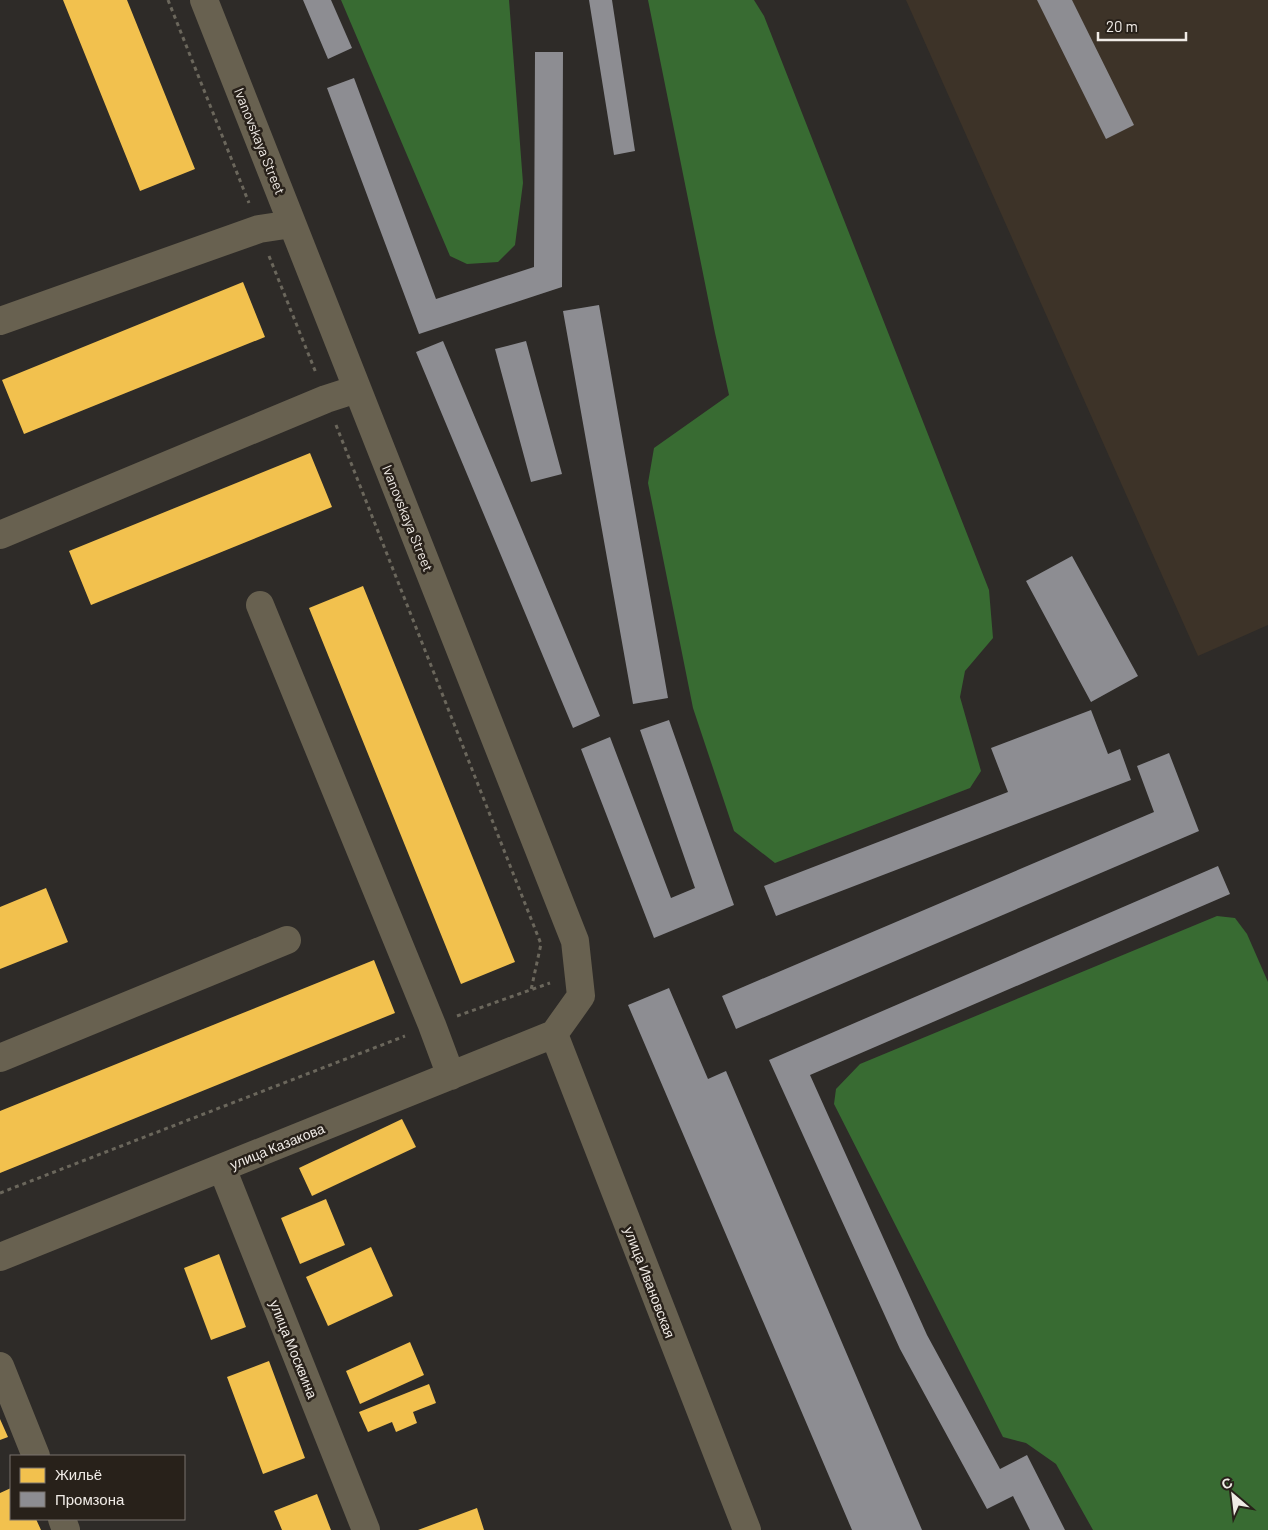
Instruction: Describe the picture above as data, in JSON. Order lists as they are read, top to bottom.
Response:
{
  "streets": {
    "street": [
      "Ivanovskaya Street",
      "улица Казакова",
      "улица Ивановская",
      "улица Москвина"
    ]
  },
  "crossings": [
    ["Ivanovskaya Street", "улица Казакова"],
    ["Ivanovskaya Street", "улица Ивановская"],
    ["улица Казакова", "улица Ивановская"],
    ["улица Казакова", "улица Москвина"]
  ],
  "legend": ["Жильё", "Промзона"],
  "scale_bar": "20 m",
  "north": "top left"
}
